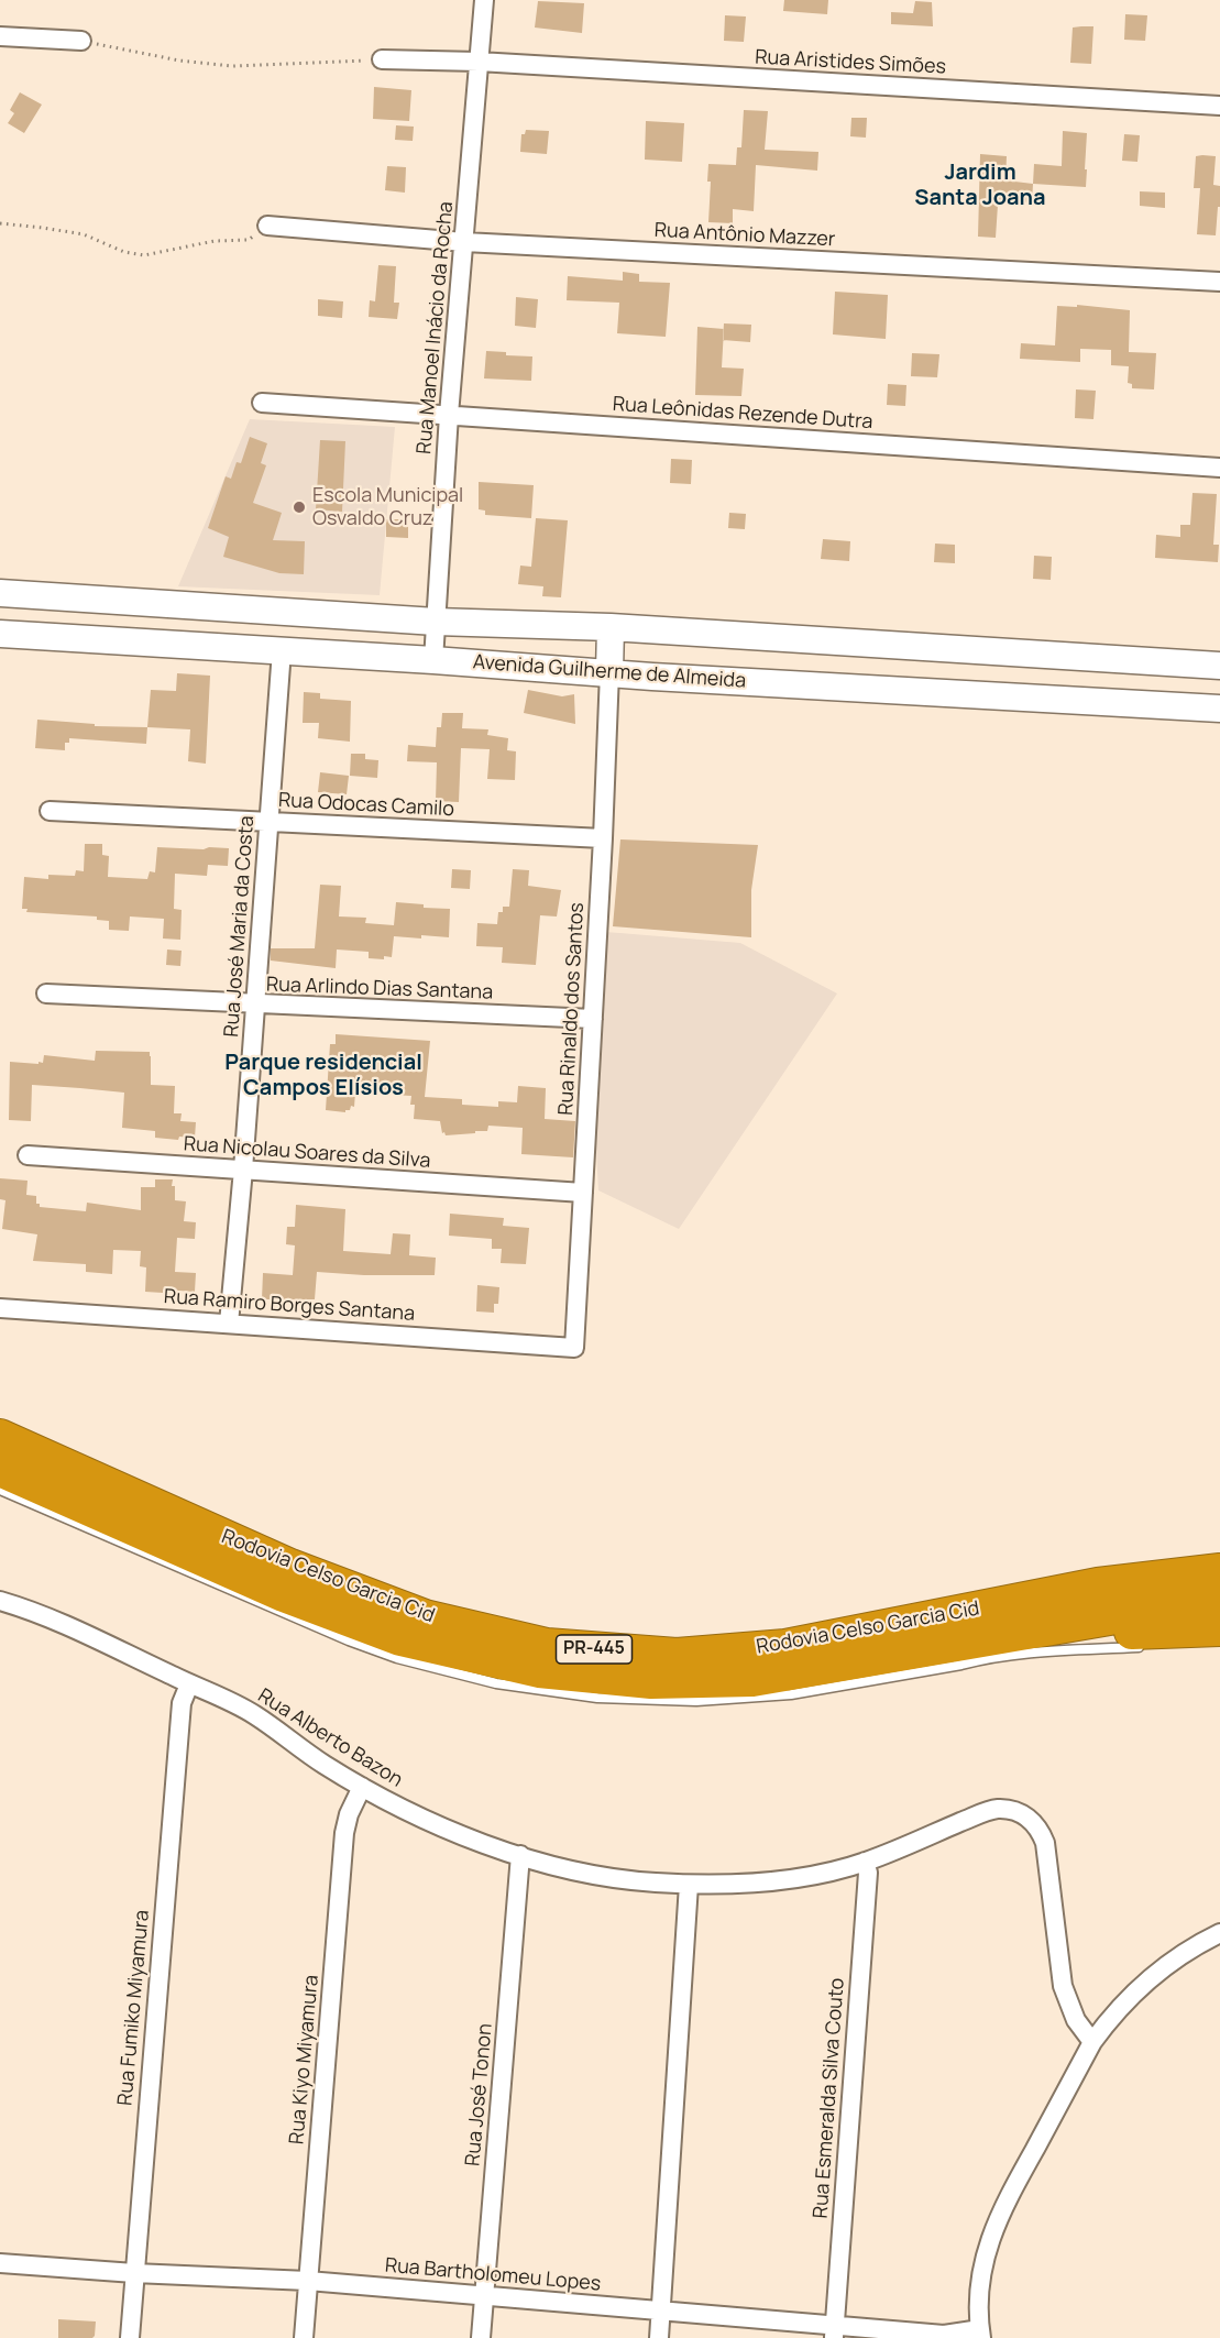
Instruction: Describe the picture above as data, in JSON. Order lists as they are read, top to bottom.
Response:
{
  "streets": {
    "highway": ["Rodovia Celso Garcia Cid", "PR-445"],
    "street": [
      "Rua Aristides Simões",
      "Rua Antônio Mazzer",
      "Rua Manoel Inácio da Rocha",
      "Rua Leônidas Rezende Dutra",
      "Avenida Guilherme de Almeida",
      "Rua Odocas Camilo",
      "Rua José Maria da Costa",
      "Rua Arlindo Dias Santana",
      "Rua Rinaldo dos Santos",
      "Rua Nicolau Soares da Silva",
      "Rua Ramiro Borges Santana",
      "Rua Alberto Bazon",
      "Rua Fumiko Miyamura",
      "Rua Kiyo Miyamura",
      "Rua José Tonon",
      "Rua Esmeralda Silva Couto",
      "Rua Bartholomeu Lopes"
    ]
  },
  "crossings": [
    ["Rua Aristides Simões", "Rua Manoel Inácio da Rocha"],
    ["Rua Antônio Mazzer", "Rua Manoel Inácio da Rocha"],
    ["Rua Manoel Inácio da Rocha", "Rua Leônidas Rezende Dutra"],
    ["Rua Manoel Inácio da Rocha", "Avenida Guilherme de Almeida"],
    ["Avenida Guilherme de Almeida", "Rua José Maria da Costa"],
    ["Avenida Guilherme de Almeida", "Rua Rinaldo dos Santos"],
    ["Rua Odocas Camilo", "Rua José Maria da Costa"],
    ["Rua Odocas Camilo", "Rua Rinaldo dos Santos"],
    ["Rua José Maria da Costa", "Rua Arlindo Dias Santana"],
    ["Rua José Maria da Costa", "Rua Nicolau Soares da Silva"],
    ["Rua José Maria da Costa", "Rua Ramiro Borges Santana"],
    ["Rua Arlindo Dias Santana", "Rua Rinaldo dos Santos"],
    ["Rua Rinaldo dos Santos", "Rua Nicolau Soares da Silva"],
    ["Rua Rinaldo dos Santos", "Rua Ramiro Borges Santana"],
    ["Rua Alberto Bazon", "Rua Fumiko Miyamura"],
    ["Rua Alberto Bazon", "Rua Kiyo Miyamura"],
    ["Rua Alberto Bazon", "Rua José Tonon"],
    ["Rua Alberto Bazon", "Rua Esmeralda Silva Couto"],
    ["Rua Fumiko Miyamura", "Rua Bartholomeu Lopes"],
    ["Rua Kiyo Miyamura", "Rua Bartholomeu Lopes"],
    ["Rua José Tonon", "Rua Bartholomeu Lopes"],
    ["Rua Esmeralda Silva Couto", "Rua Bartholomeu Lopes"]
  ],
  "districts": ["Jardim Santa Joana", "Parque residencial Campos Elísios"],
  "places": ["Escola Municipal Osvaldo Cruz"]
}
